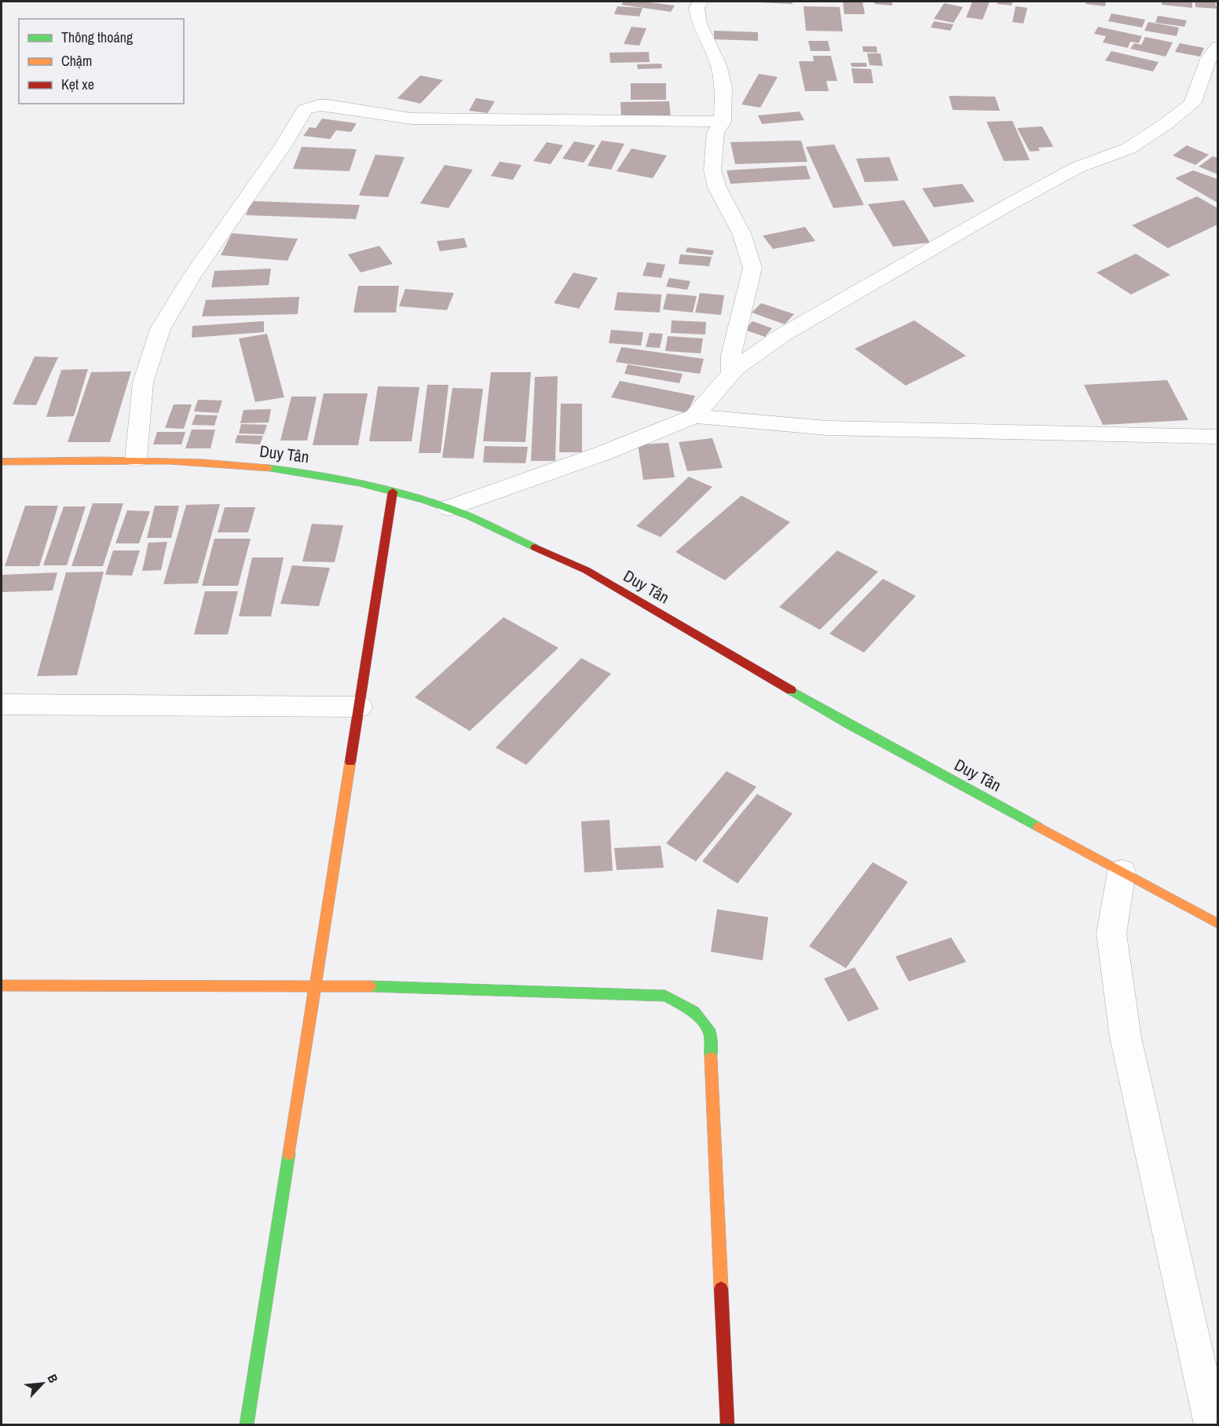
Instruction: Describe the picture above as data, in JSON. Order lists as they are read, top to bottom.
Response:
{
  "streets": {
    "street": ["Duy Tân"]
  },
  "legend": ["Thông thoáng", "Chậm", "Kẹt xe"],
  "north": "top right"
}
